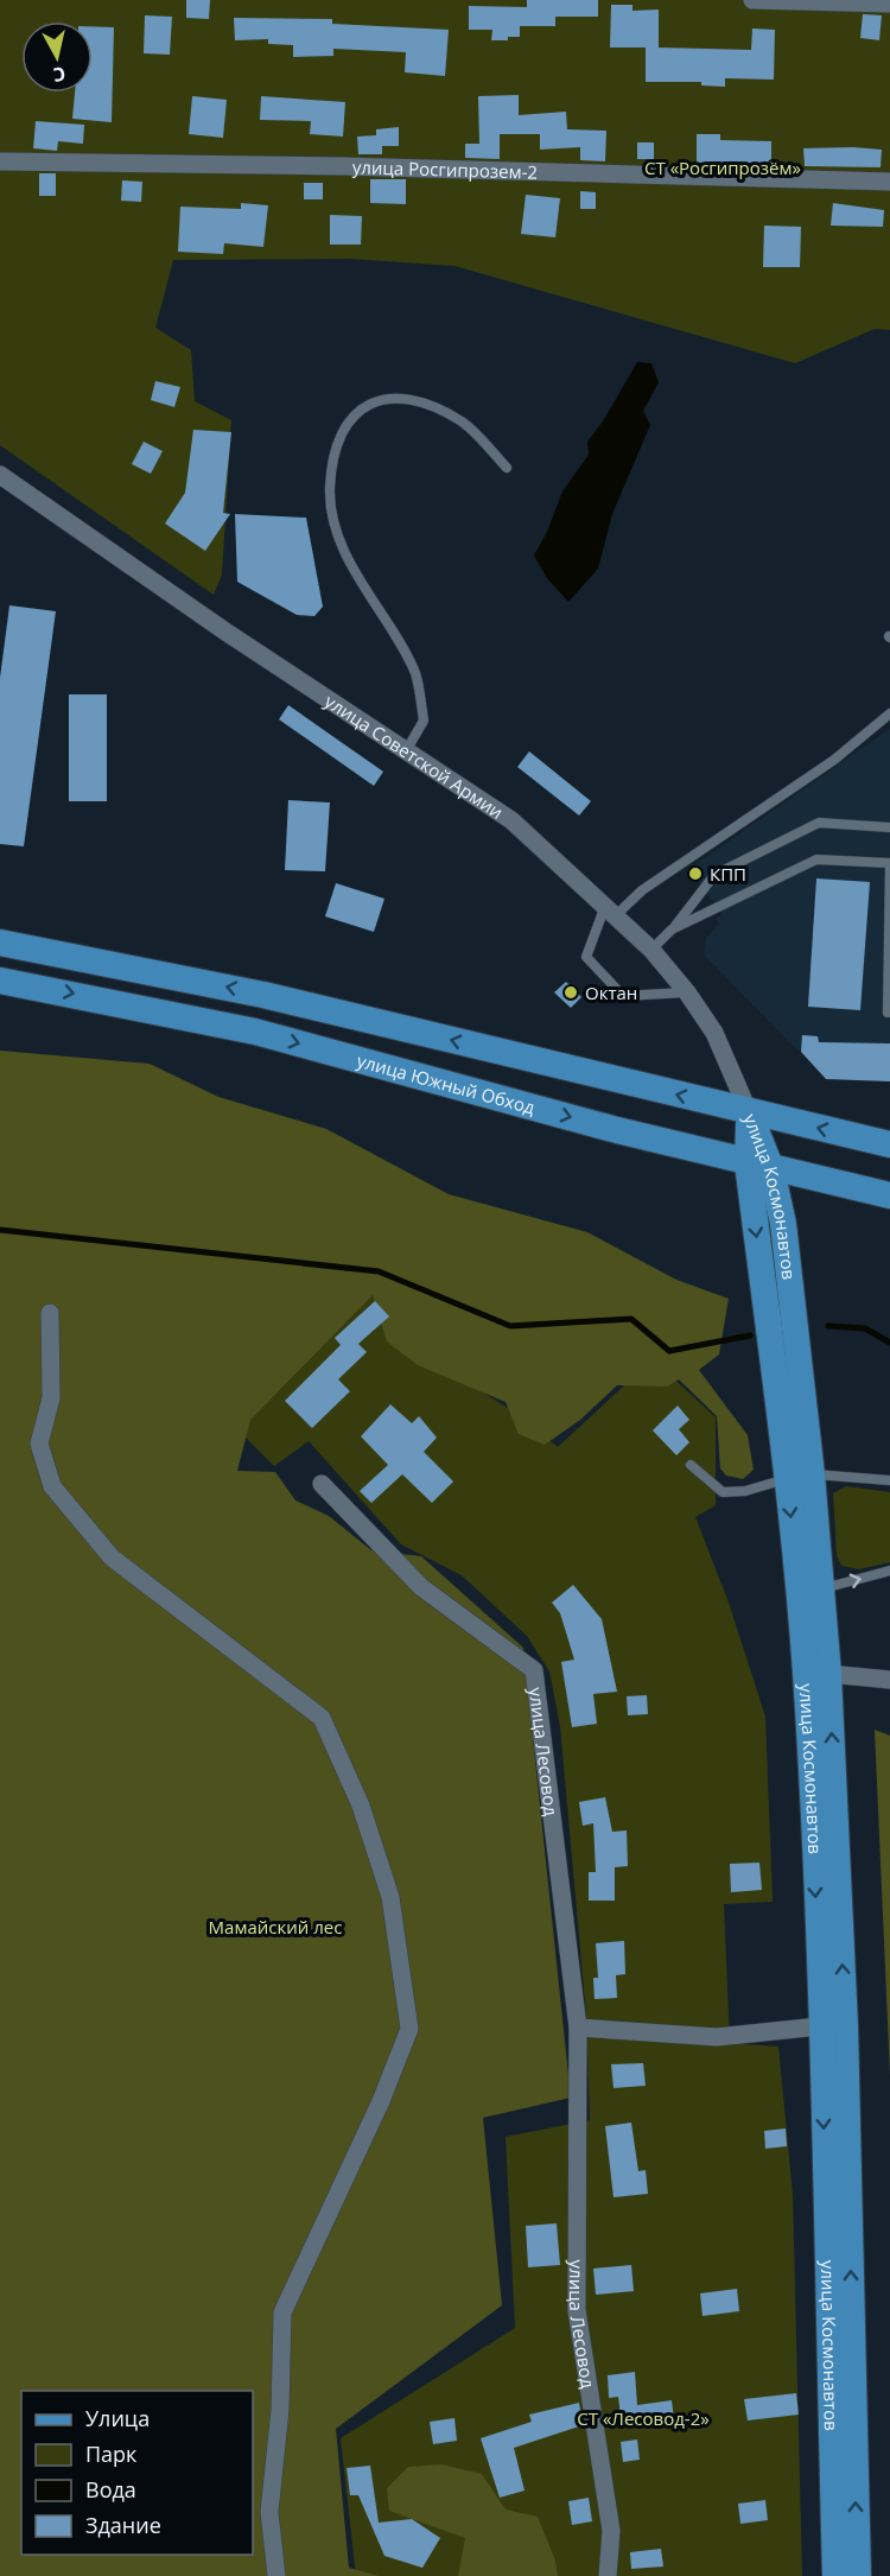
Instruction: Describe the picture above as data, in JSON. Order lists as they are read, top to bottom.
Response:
{
  "streets": {
    "main road": ["улица Южный Обход", "улица Космонавтов"],
    "street": ["улица Росгипрозем-2", "улица Советской Армии", "улица Лесовод"]
  },
  "crossings": [
    ["улица Советской Армии", "улица Космонавтов"],
    ["улица Южный Обход", "улица Космонавтов"]
  ],
  "parks": ["СТ «Росгипрозём»", "Мамайский лес", "СТ «Лесовод-2»"],
  "places": ["КПП", "Октан"],
  "legend": [
    "Улица",
    "Парк",
    "Вода",
    "Здание"
  ],
  "north": "bottom"
}
